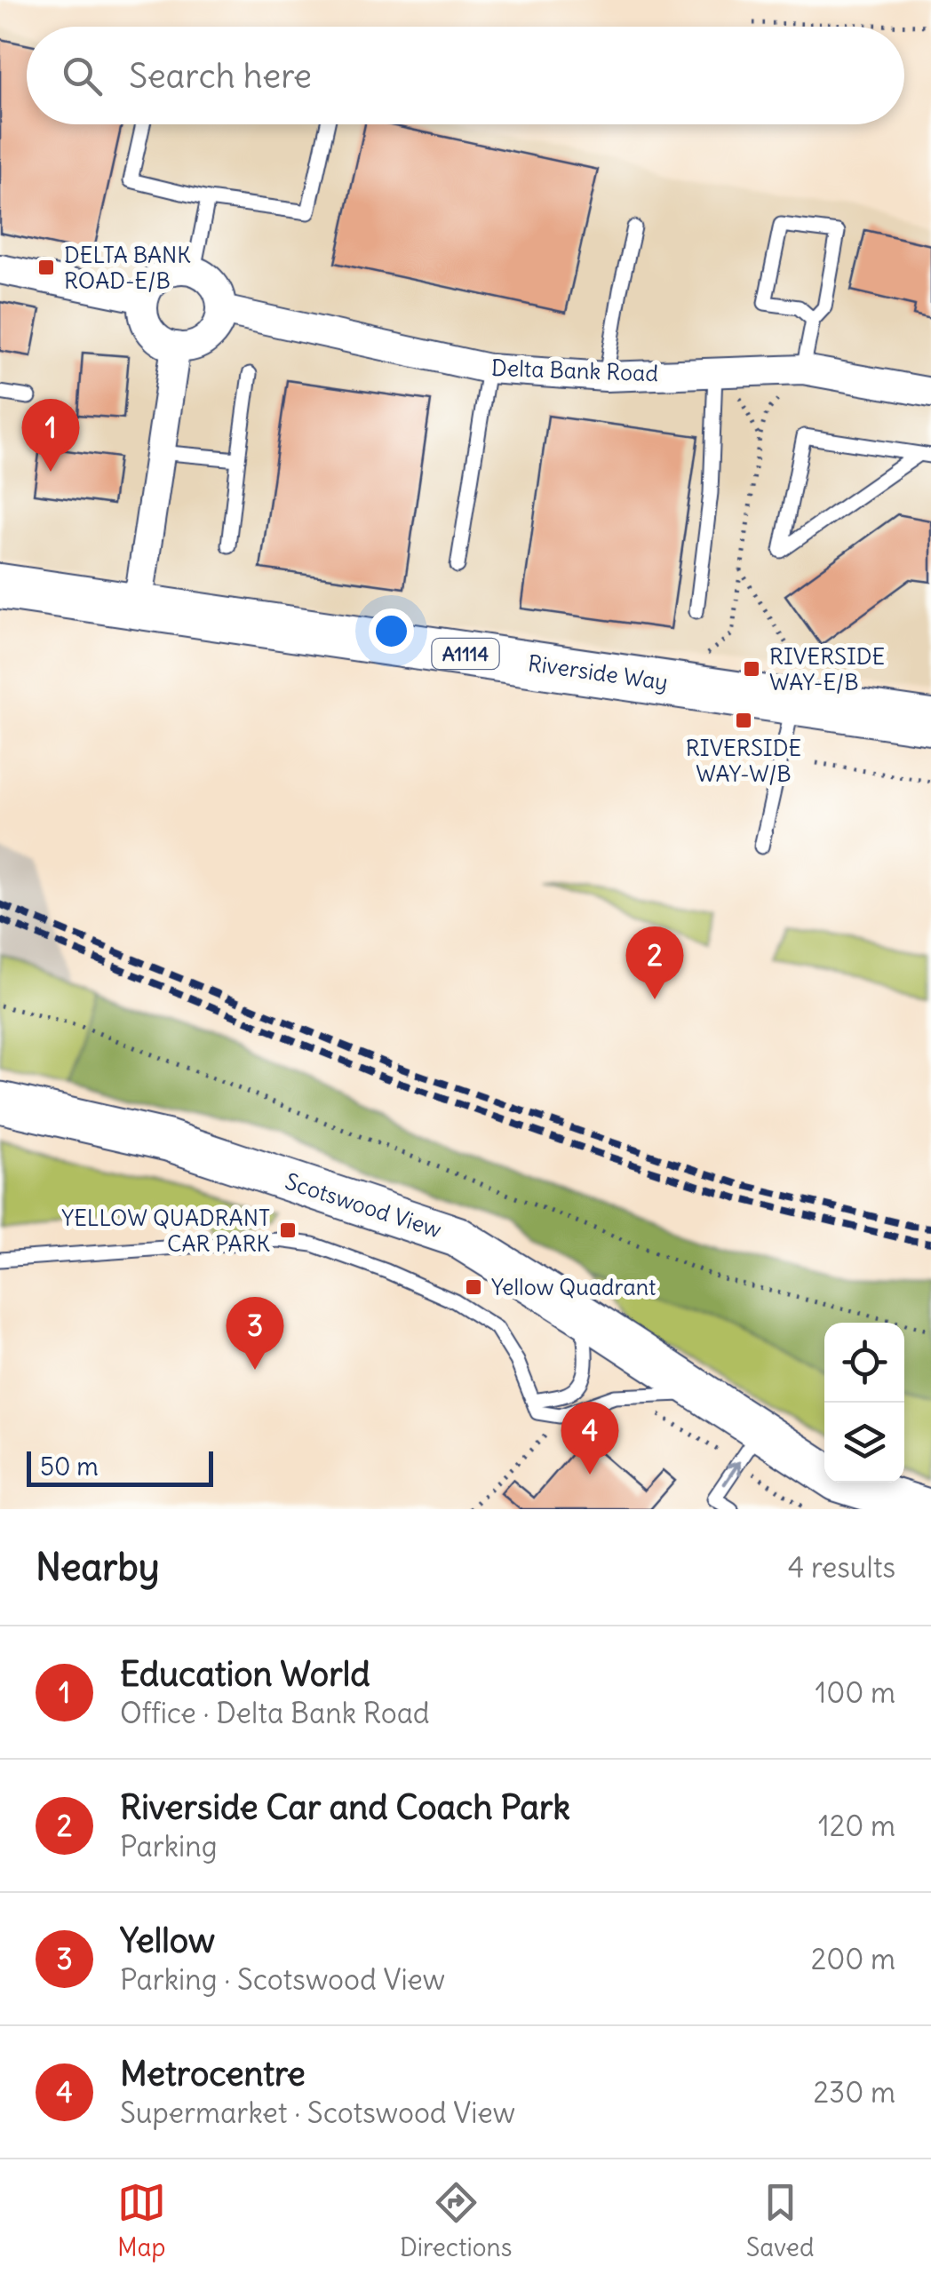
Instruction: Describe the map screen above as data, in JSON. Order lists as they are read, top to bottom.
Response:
{
  "streets": {
    "main road": ["A1114", "Riverside Way"],
    "street": ["Delta Bank Road", "Scotswood View"]
  },
  "places": {
    "transit": [
      "DELTA BANK ROAD-E/B",
      "RIVERSIDE WAY-E/B",
      "RIVERSIDE WAY-W/B",
      "YELLOW QUADRANT CAR PARK",
      "Yellow Quadrant"
    ]
  },
  "scale_bar": "50 m",
  "page": {
    "search": "Search here",
    "pins": [
      "1",
      "2",
      "3",
      "4"
    ],
    "scale": "50 m",
    "heading": ["Nearby", "4 results"],
    "list": [
      {
        "mark": "1",
        "name": "Education World",
        "note": "Office · Delta Bank Road",
        "value": "100 m"
      },
      {
        "mark": "2",
        "name": "Riverside Car and Coach Park",
        "note": "Parking",
        "value": "120 m"
      },
      {
        "mark": "3",
        "name": "Yellow",
        "note": "Parking · Scotswood View",
        "value": "200 m"
      },
      {
        "mark": "4",
        "name": "Metrocentre",
        "note": "Supermarket · Scotswood View",
        "value": "230 m"
      }
    ],
    "nav": ["Map", "Directions", "Saved"]
  }
}
